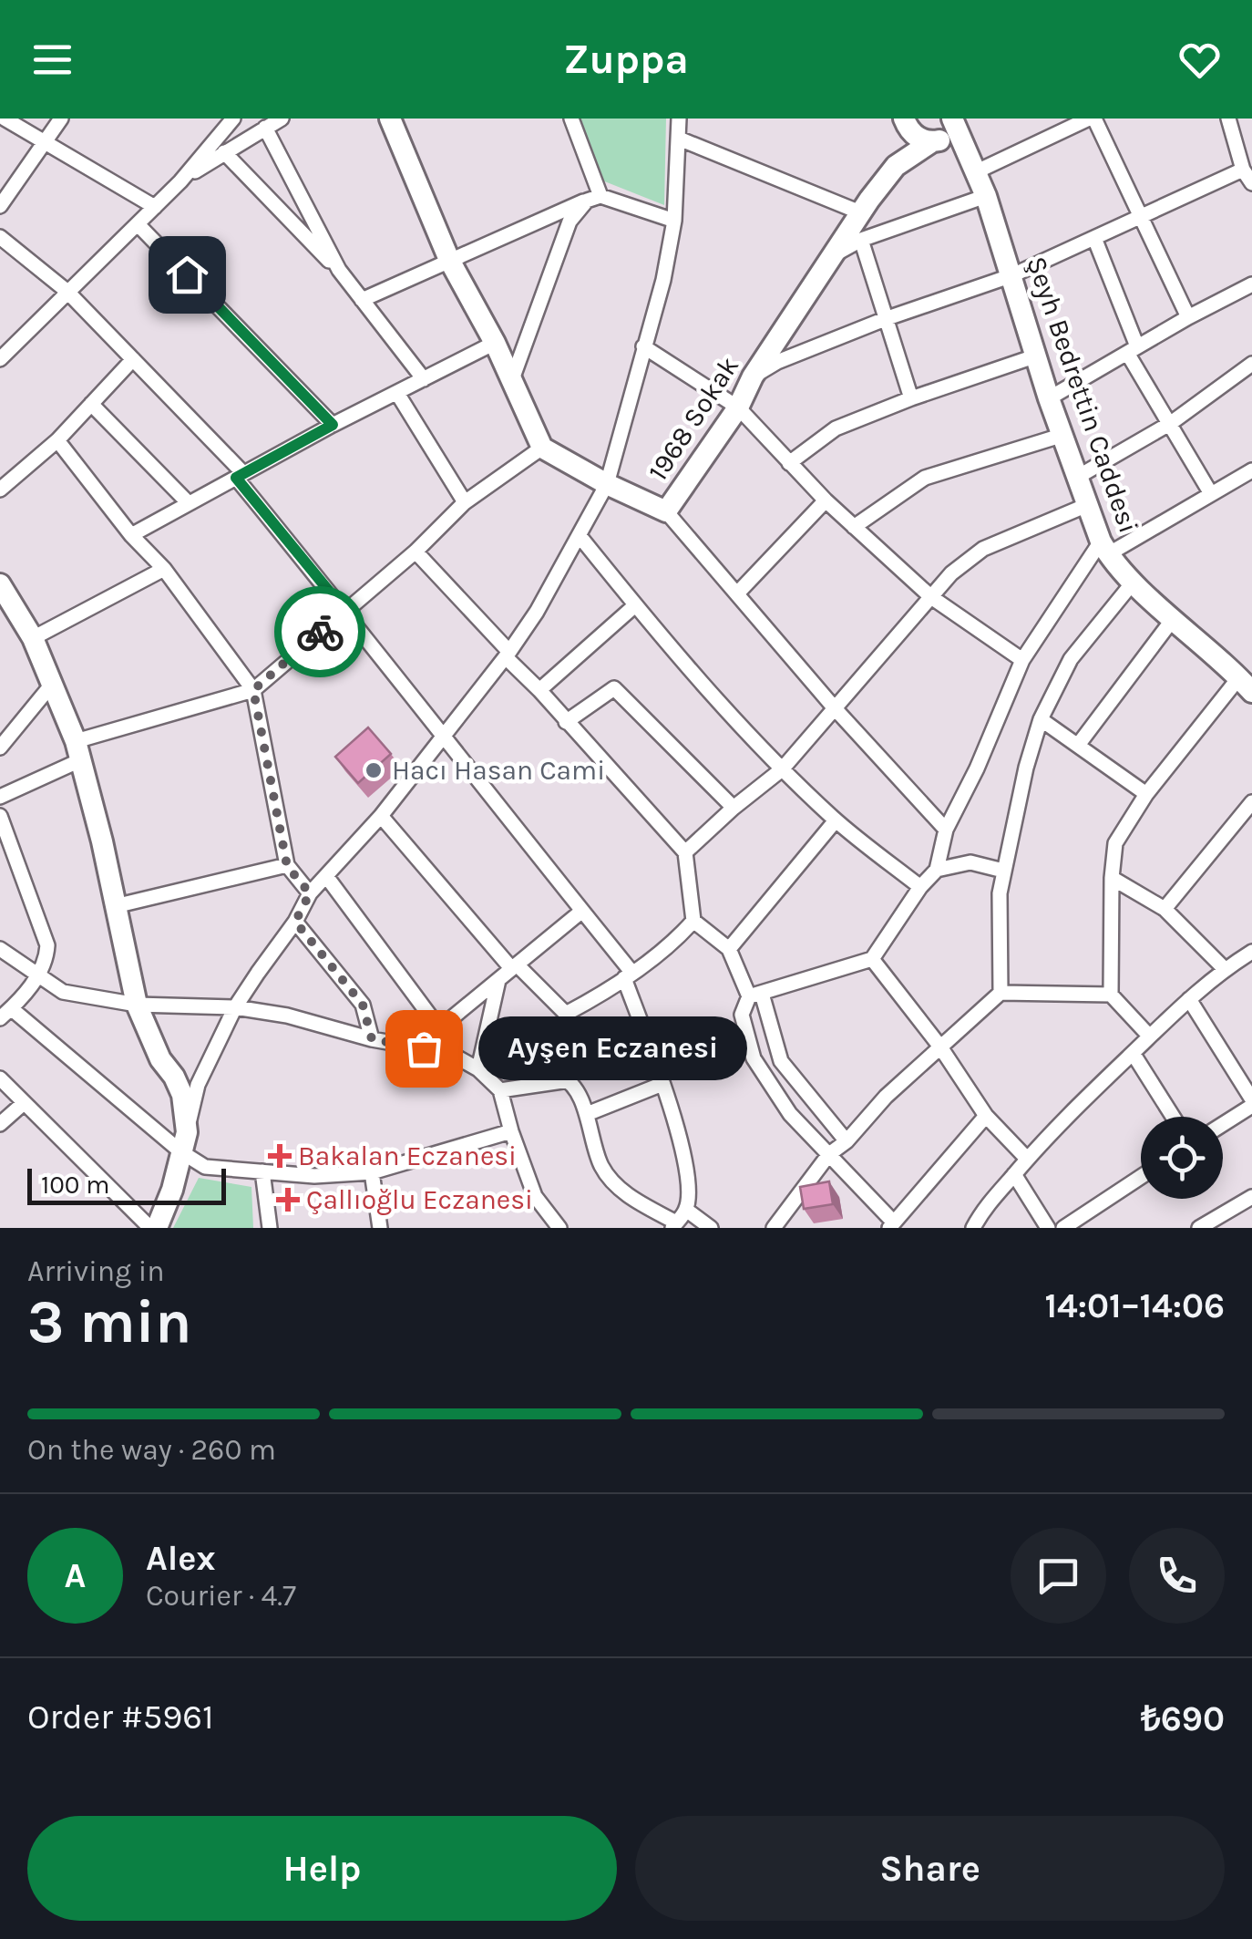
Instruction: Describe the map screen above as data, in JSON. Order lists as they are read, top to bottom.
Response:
{
  "streets": {
    "main road": ["Şeyh Bedrettin Caddesi", "1968 Sokak"]
  },
  "places": {
    "other": ["Hacı Hasan Cami", "Ayşen Eczanesi"],
    "health": ["Bakalan Eczanesi", "Çallıoğlu Eczanesi"]
  },
  "scale_bar": "100 m",
  "page": {
    "header": "Zuppa",
    "bubble": "Ayşen Eczanesi",
    "scale": "100 m",
    "heading": ["3 min", "Arriving in", "14:01–14:06"],
    "panel": [
      "Alex",
      "Courier · 4.7",
      "Order #5961",
      "₺690"
    ],
    "bar": "On the way · 260 m",
    "round": "A",
    "buttons": ["Help", "Share"]
  }
}
